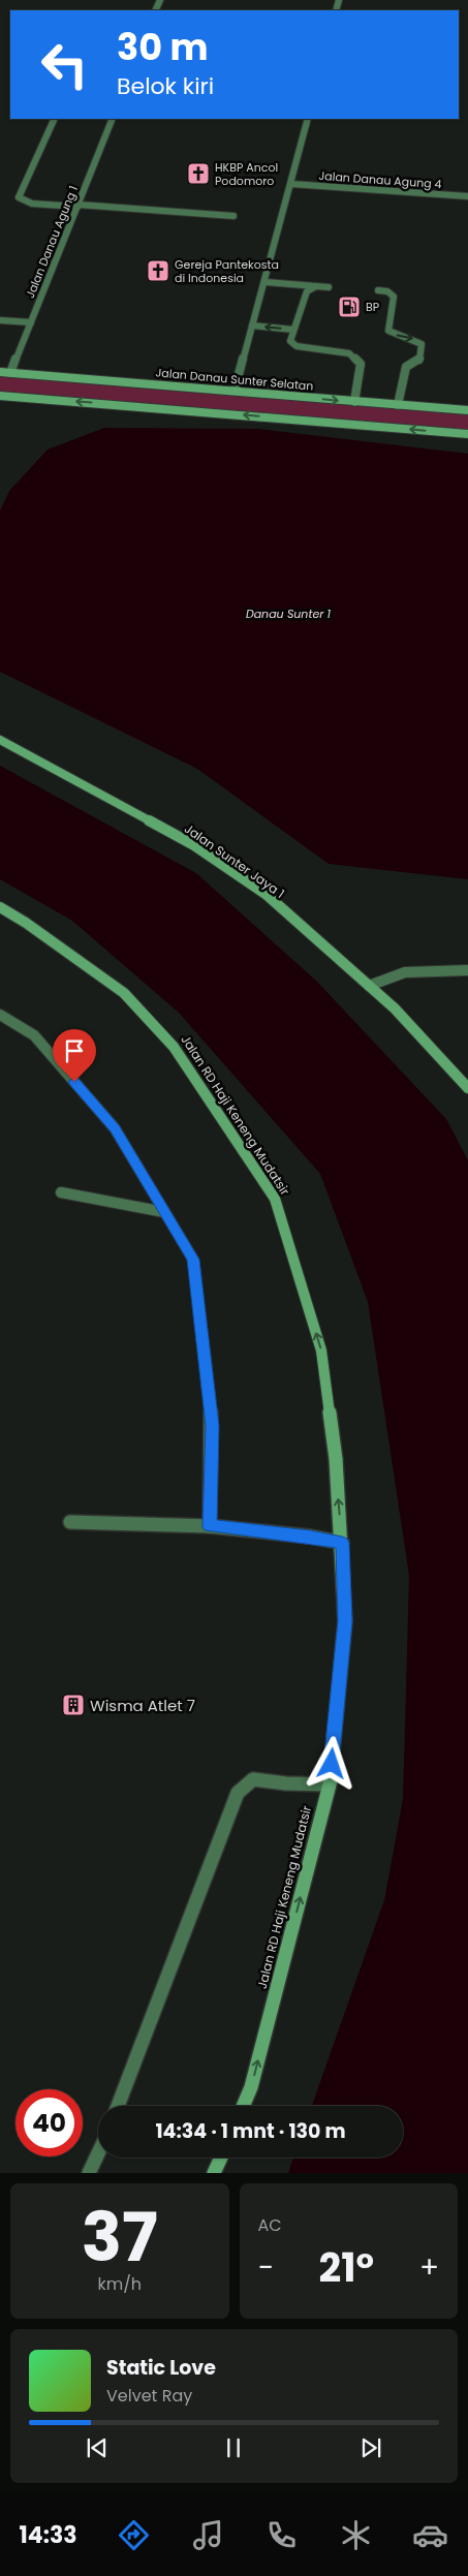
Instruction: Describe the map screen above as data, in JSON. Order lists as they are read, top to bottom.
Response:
{
  "streets": {
    "street": [
      "Jalan Danau Agung 4",
      "Jalan Danau Agung 1",
      "Jalan Danau Sunter Selatan",
      "Jalan Sunter Jaya 1",
      "Jalan RD Haji Keneng Mudatsir"
    ]
  },
  "crossings": [
    ["Jalan Danau Agung 1", "Jalan Danau Sunter Selatan"]
  ],
  "one_way": ["Jalan RD Haji Keneng Mudatsir"],
  "water": ["Danau Sunter 1"],
  "places": {
    "church": ["HKBP Ancol Podomoro", "Gereja Pantekosta di Indonesia"],
    "fuel station": ["BP"],
    "building": ["Wisma Atlet 7"]
  },
  "page": {
    "turn": ["30 m", "Belok kiri"],
    "limit": "40",
    "trip": "14:34 · 1 mnt · 130 m",
    "tile": [
      ["37", "km/h"],
      "AC"
    ],
    "heat": ["−", "21°", "+"],
    "song": ["Static Love", "Velvet Ray"],
    "tabs": "14:33"
  }
}
